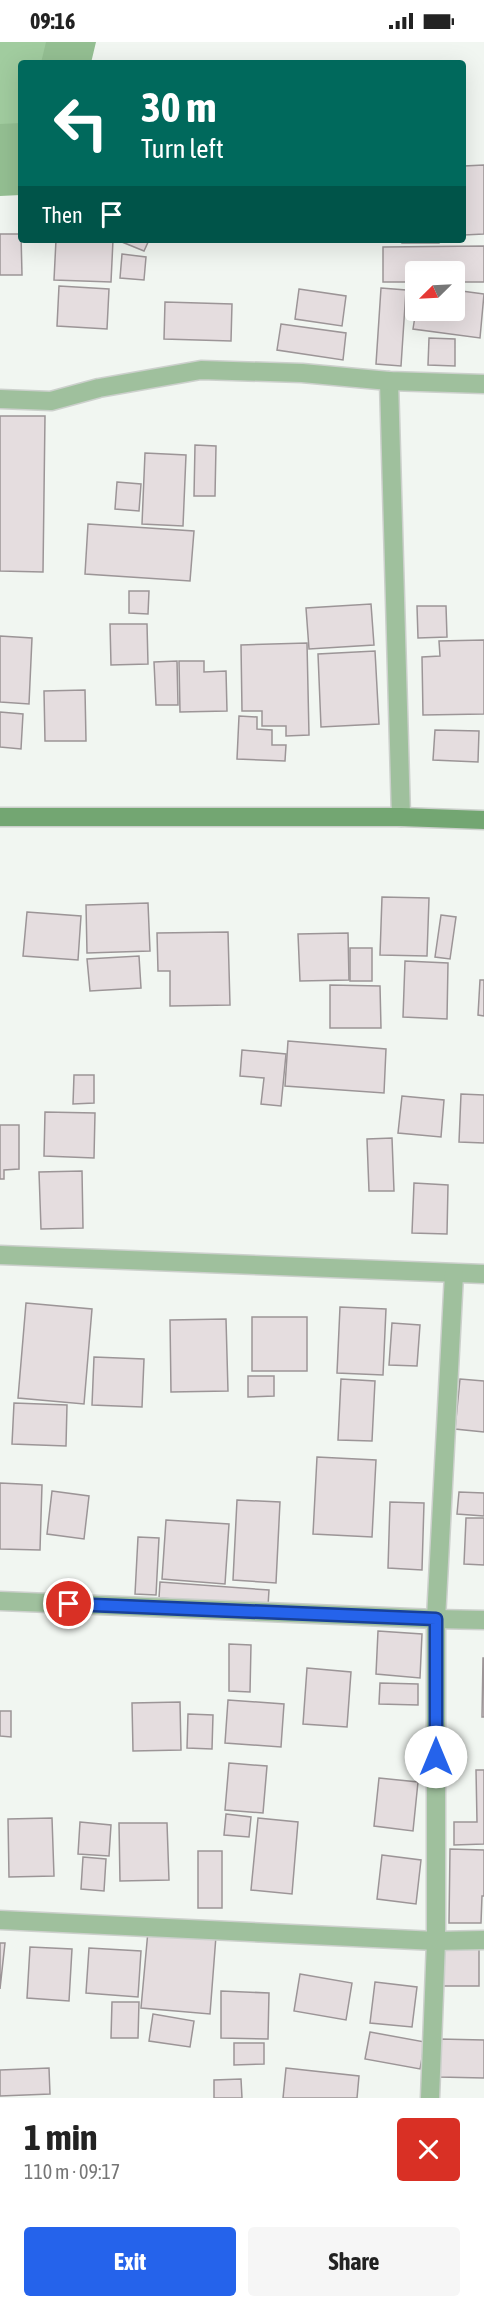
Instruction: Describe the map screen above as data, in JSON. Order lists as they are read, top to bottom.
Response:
{
  "north": "bottom left",
  "page": {
    "status": "09:16",
    "turn": ["30 m", "Turn left"],
    "then": "Then",
    "heading": ["1 min", "110 m · 09:17"],
    "buttons": ["Exit", "Share"]
  }
}
